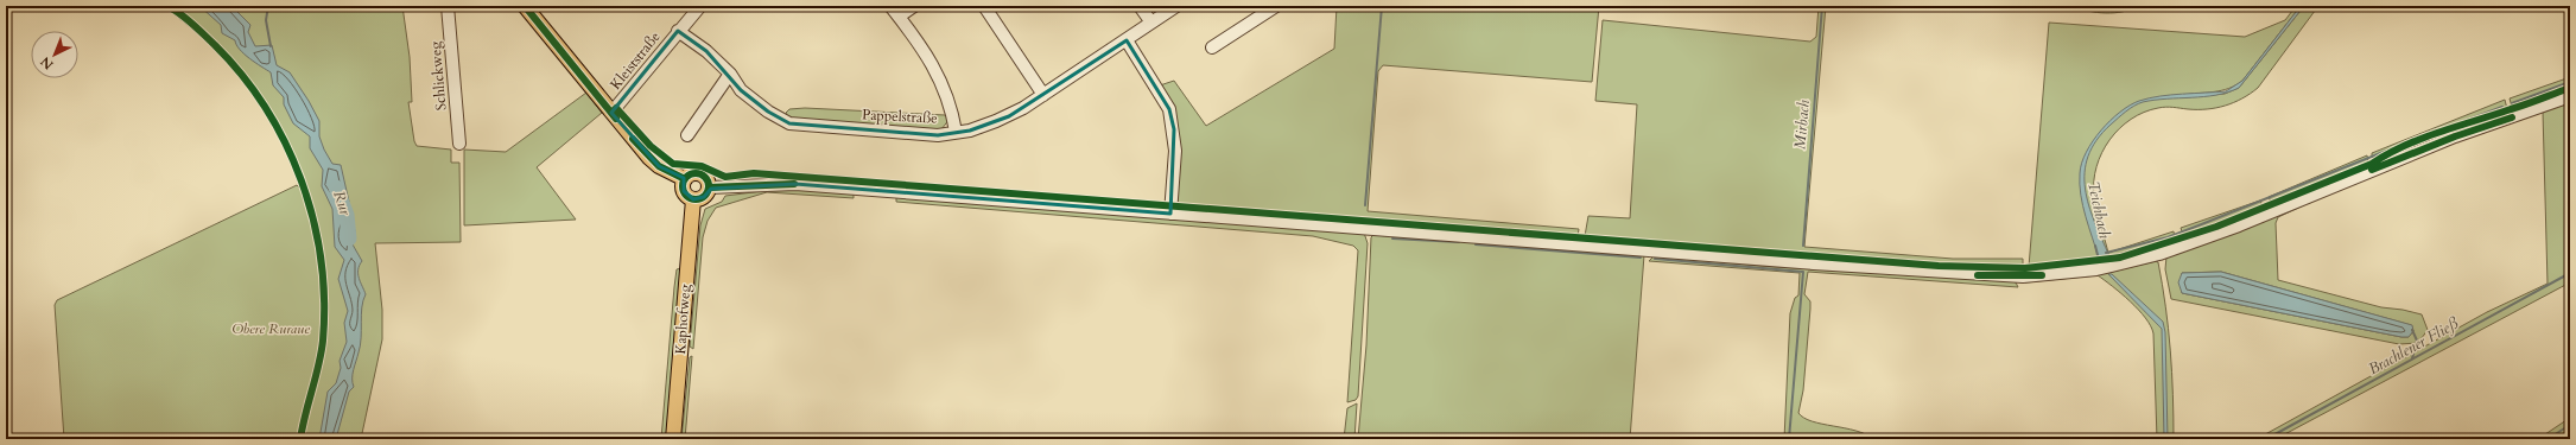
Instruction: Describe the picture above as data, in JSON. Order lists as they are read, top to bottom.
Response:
{
  "streets": {
    "main road": ["Kaphofweg"],
    "street": ["Kleiststraße", "Schlickweg", "Pappelstraße"]
  },
  "crossings": [
    ["Kleiststraße", "Pappelstraße"]
  ],
  "water": [
    "Mirbach",
    "Rur",
    "Teichbach",
    "Brachlener Fließ"
  ],
  "parks": ["Obere Ruraue"],
  "north": "bottom left"
}
